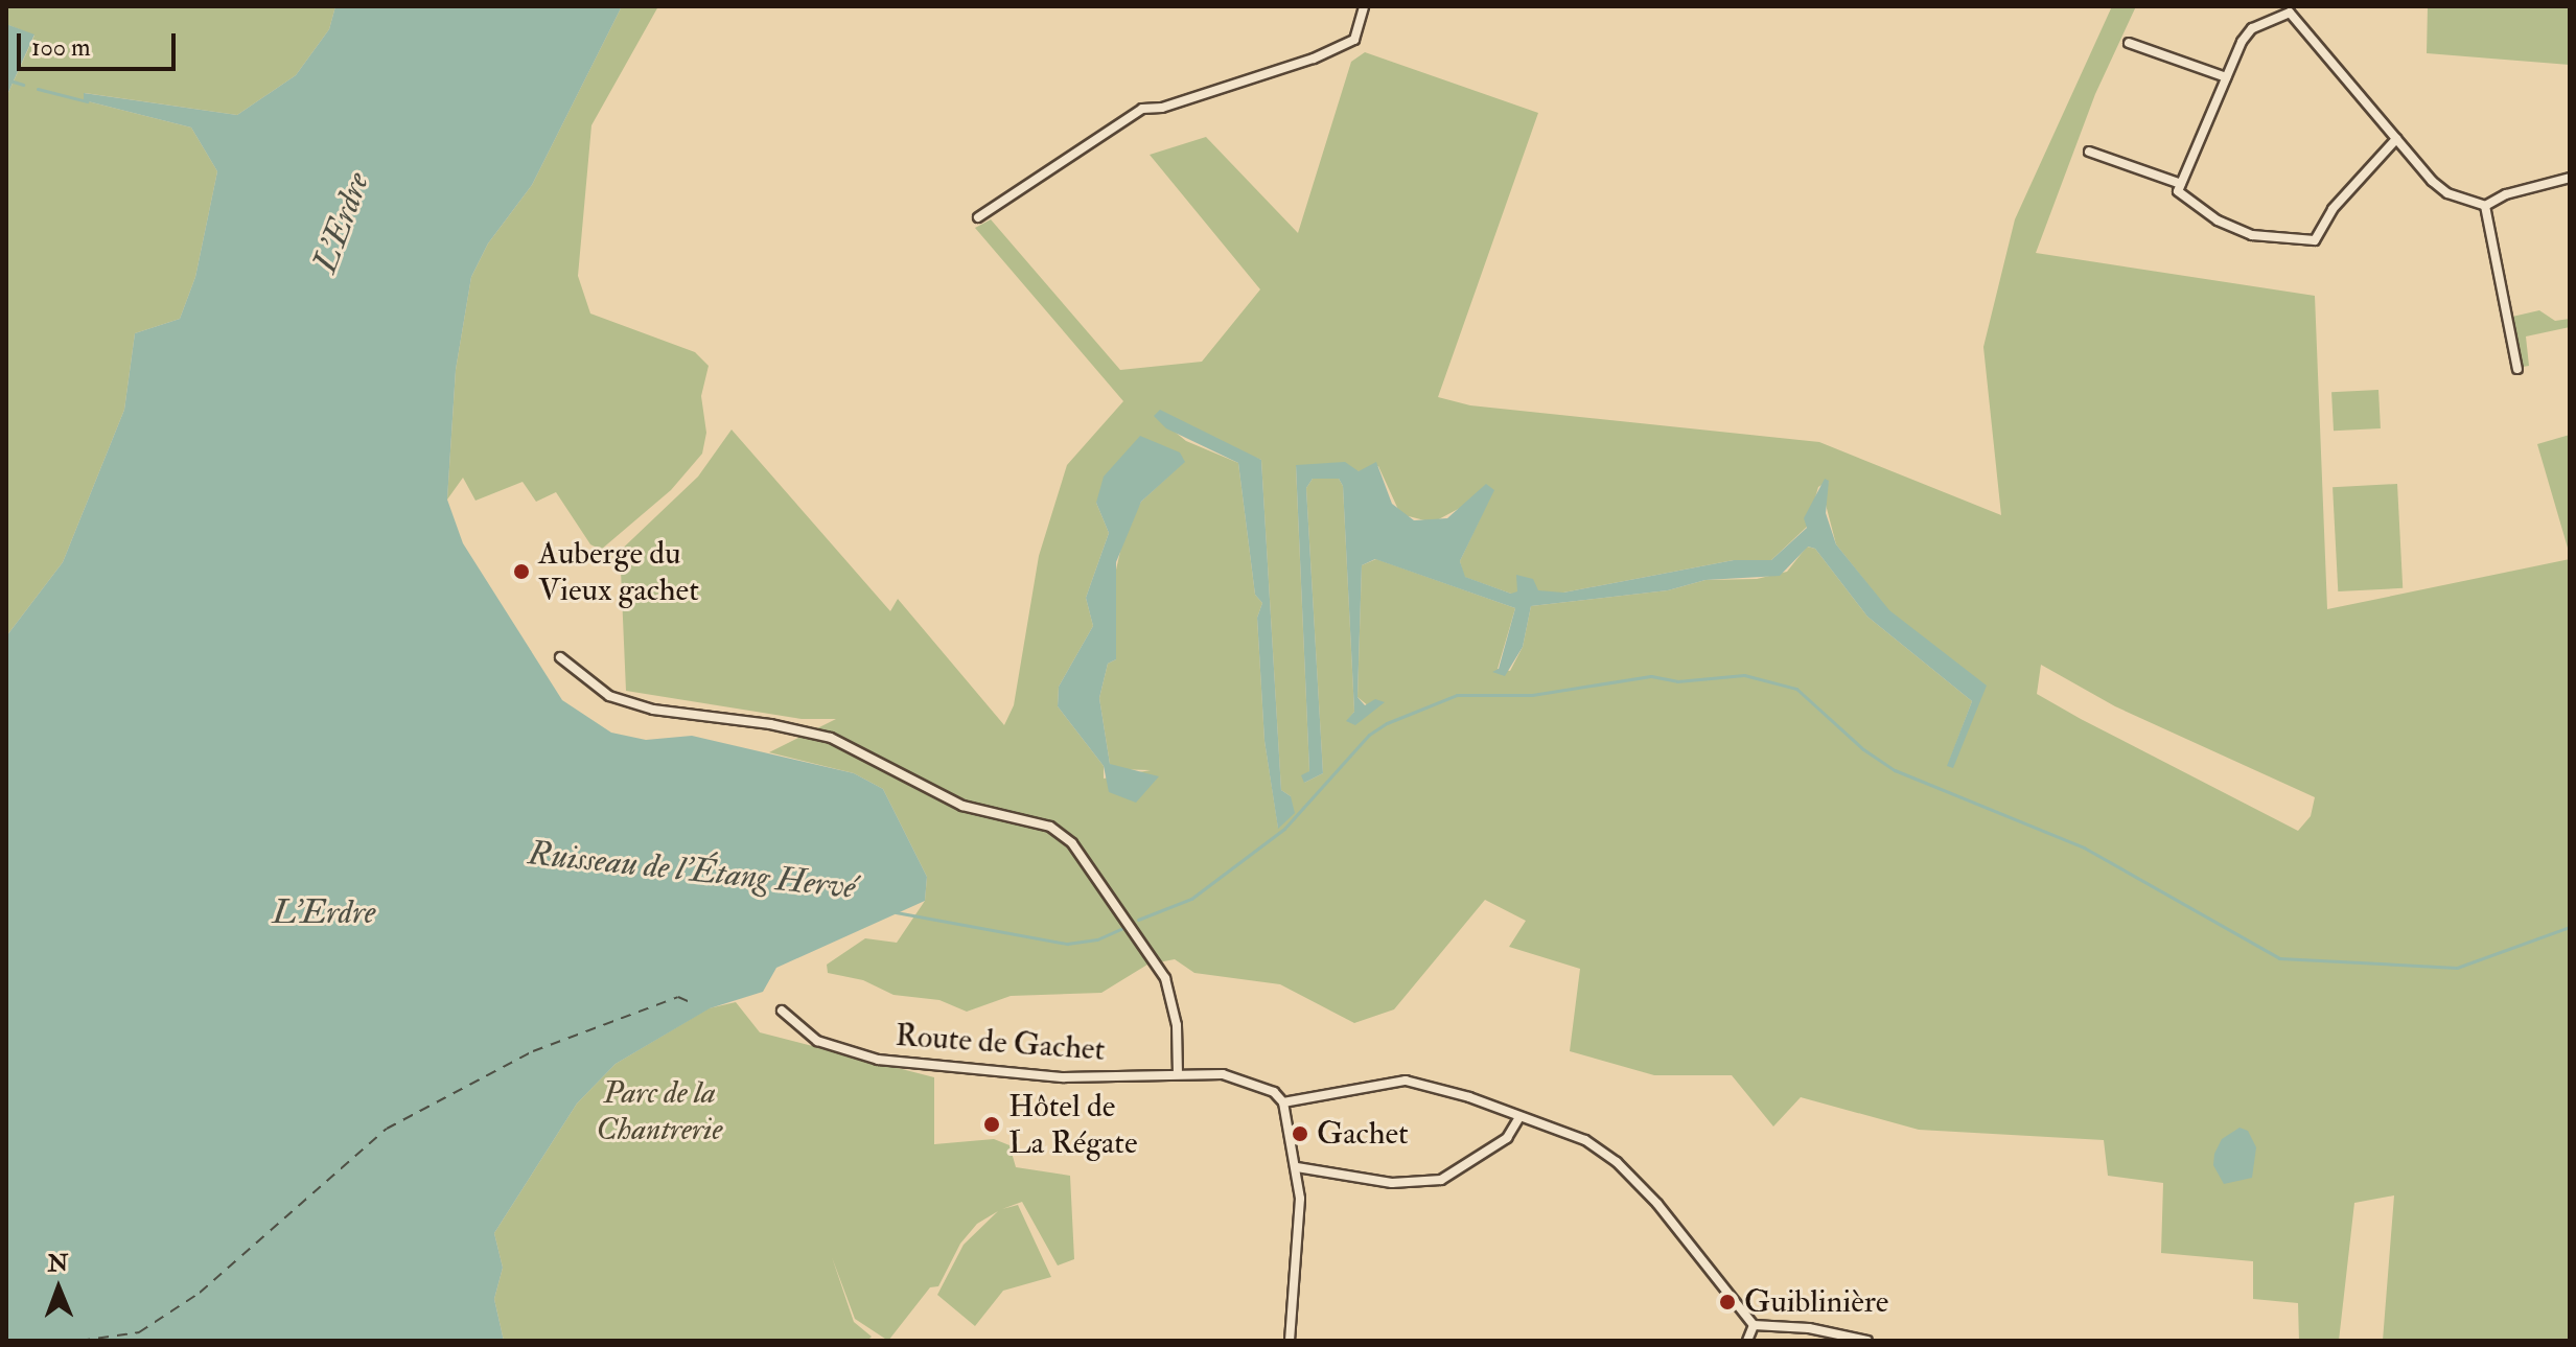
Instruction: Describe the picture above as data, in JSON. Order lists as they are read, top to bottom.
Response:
{
  "streets": {
    "street": ["Route de Gachet"]
  },
  "water": ["L'Erdre", "Ruisseau de l'Étang Hervé"],
  "parks": ["Parc de la Chantrerie"],
  "places": [
    "Auberge du Vieux gachet",
    "Hôtel de La Régate",
    "Gachet",
    "Guiblinière"
  ],
  "scale_bar": "100 m",
  "north": "top"
}
